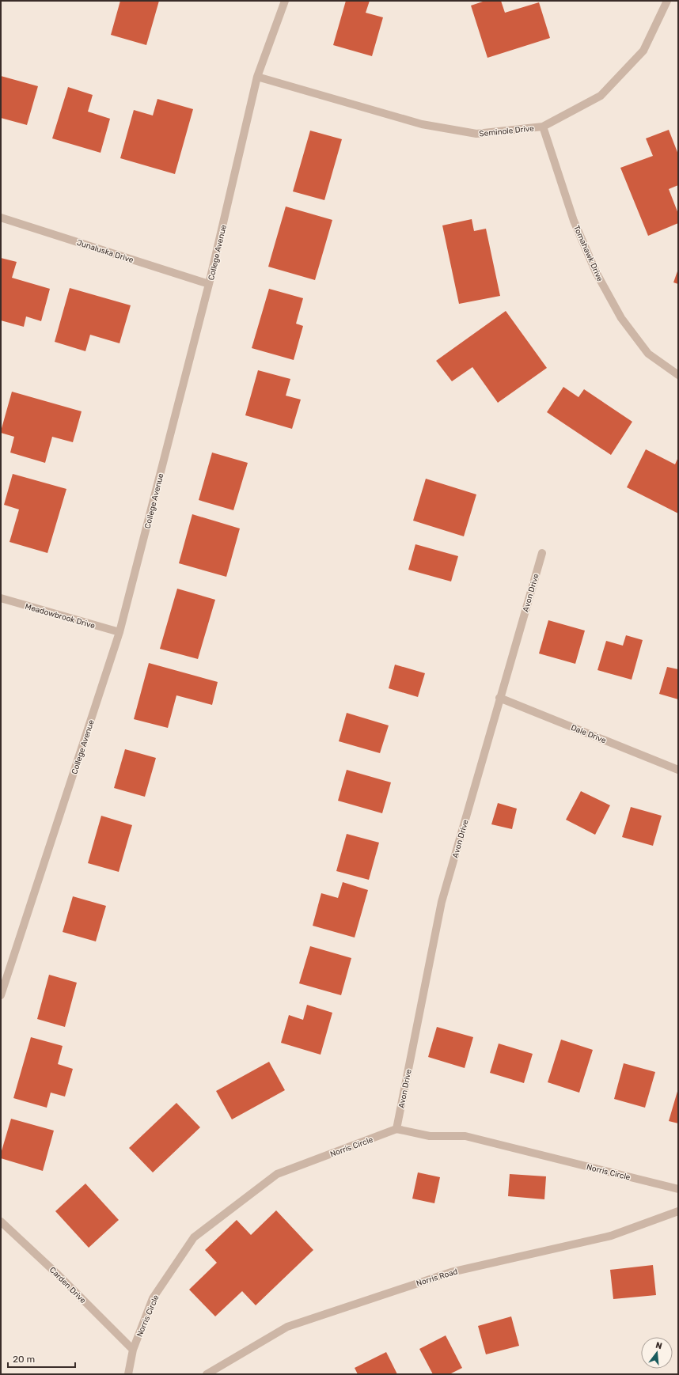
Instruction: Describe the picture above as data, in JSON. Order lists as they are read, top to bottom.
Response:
{
  "streets": {
    "street": [
      "Seminole Drive",
      "Junaluska Drive",
      "College Avenue",
      "Tomahawk Drive",
      "Avon Drive",
      "Meadowbrook Drive",
      "Dale Drive",
      "Norris Circle",
      "Norris Road",
      "Carden Drive"
    ]
  },
  "crossings": [
    ["Seminole Drive", "College Avenue"],
    ["Seminole Drive", "Tomahawk Drive"],
    ["Junaluska Drive", "College Avenue"],
    ["College Avenue", "Meadowbrook Drive"],
    ["Avon Drive", "Dale Drive"],
    ["Avon Drive", "Norris Circle"],
    ["Norris Circle", "Carden Drive"]
  ],
  "scale_bar": "20 m",
  "north": "top"
}
